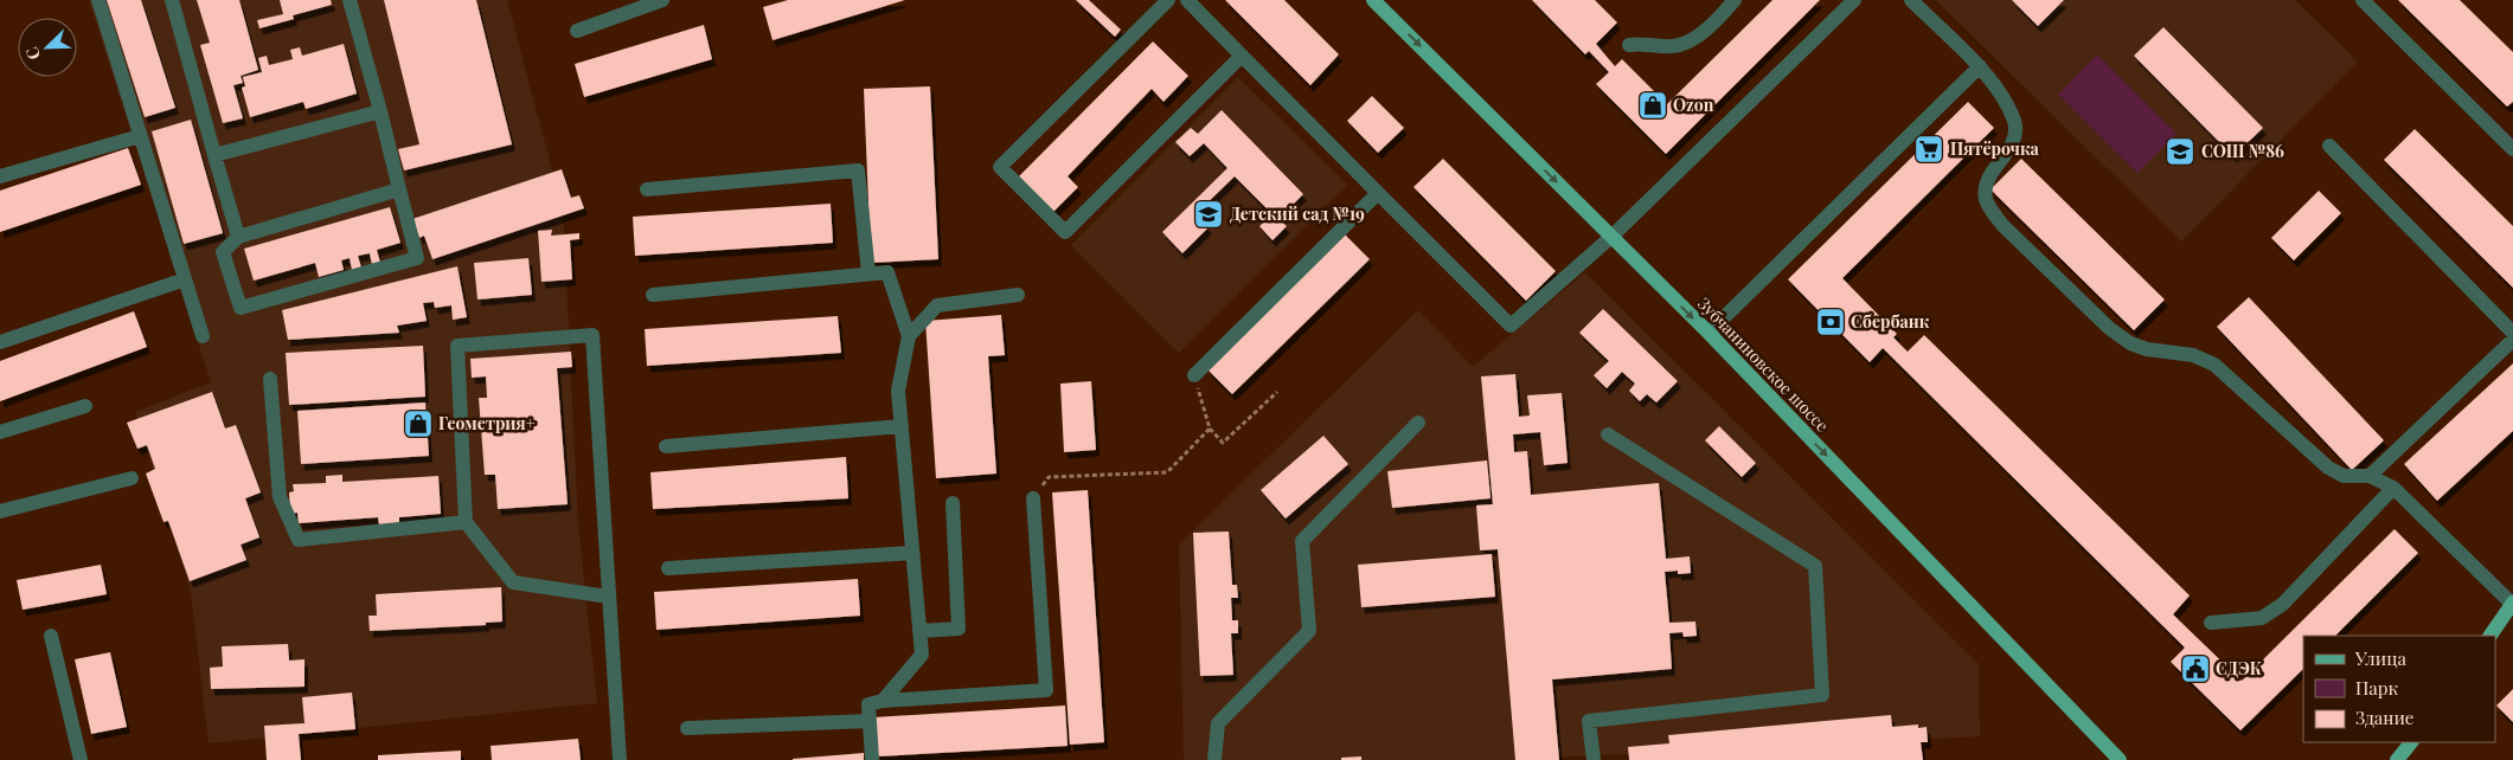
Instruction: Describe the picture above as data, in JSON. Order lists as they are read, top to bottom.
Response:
{
  "streets": {
    "main road": ["Зубчаниновское шоссе"]
  },
  "one_way": ["Зубчаниновское шоссе"],
  "places": {
    "shop": ["Ozon", "Геометрия+"],
    "supermarket": ["Пятёрочка"],
    "school or university": ["СОШ №86", "Детский сад №19"],
    "bank": ["Сбербанк"],
    "public building": ["СДЭК"]
  },
  "legend": ["Улица", "Парк", "Здание"],
  "north": "bottom left"
}
